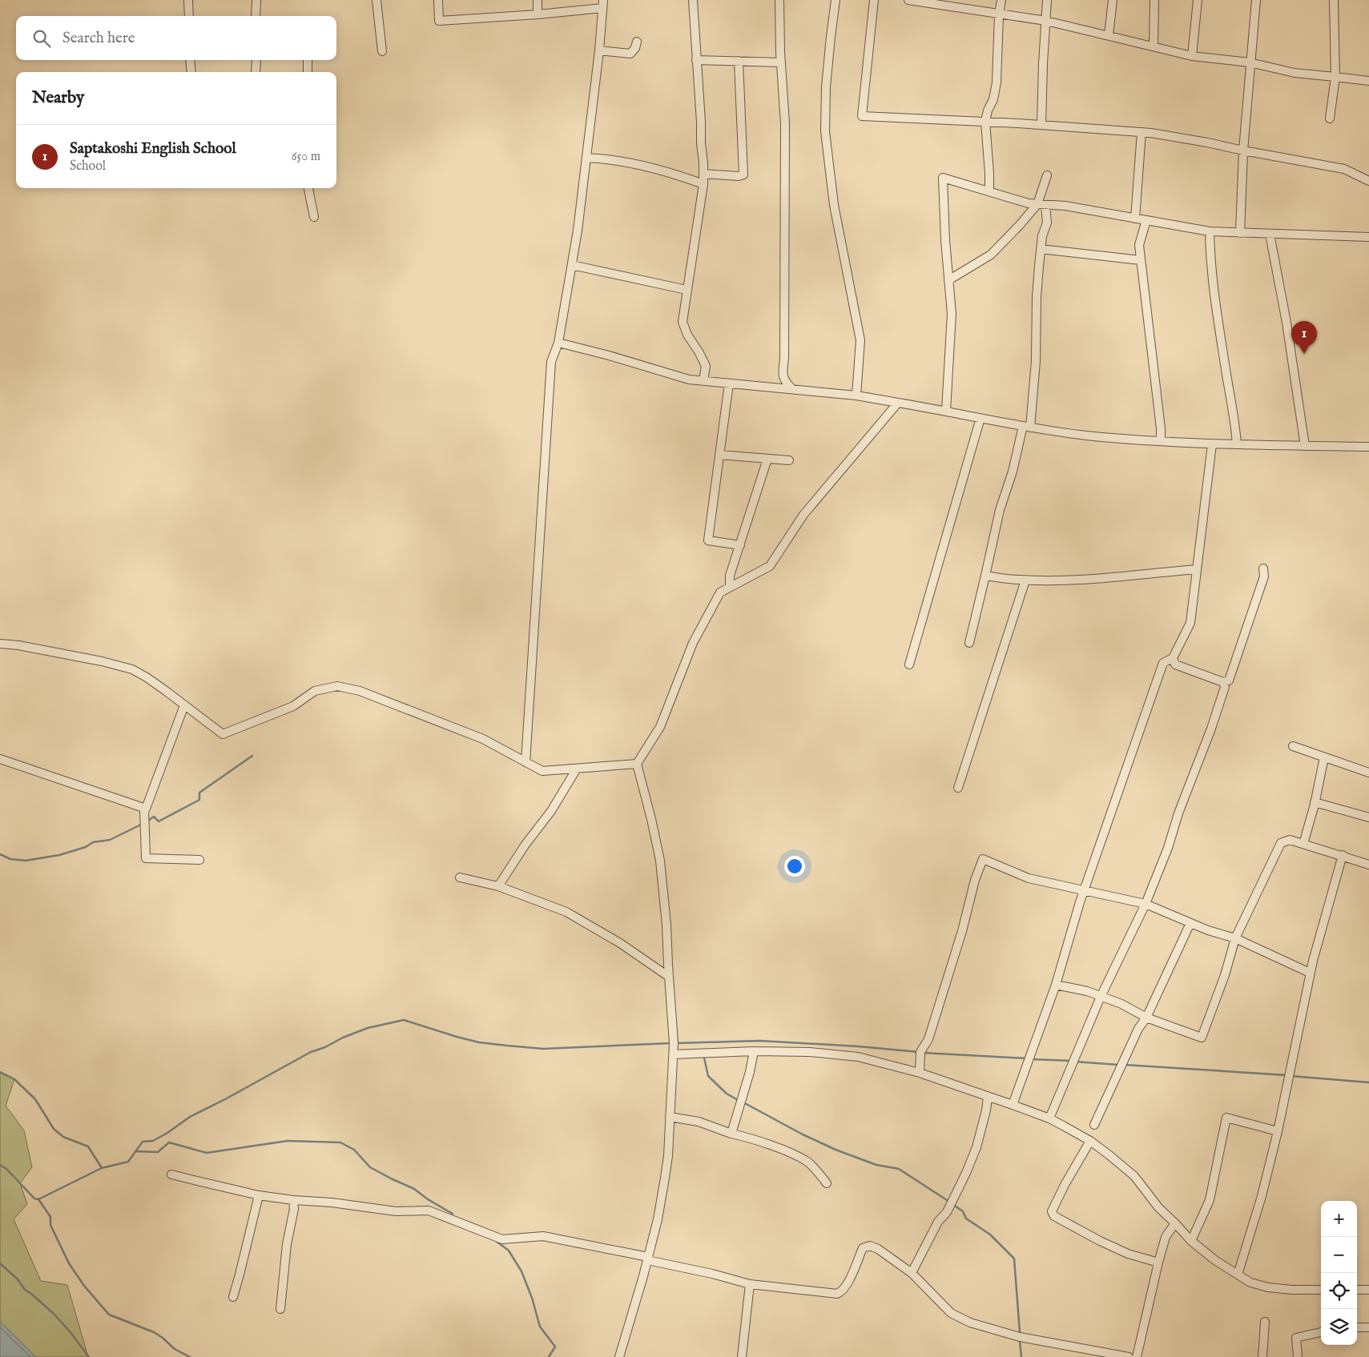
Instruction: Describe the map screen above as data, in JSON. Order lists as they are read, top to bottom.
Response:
{
  "page": {
    "search": "Search here",
    "heading": "Nearby",
    "list": [
      {
        "mark": "1",
        "name": "Saptakoshi English School",
        "note": "School",
        "value": "650 m"
      }
    ],
    "pins": "1",
    "map_buttons": ["+", "−"]
  }
}
